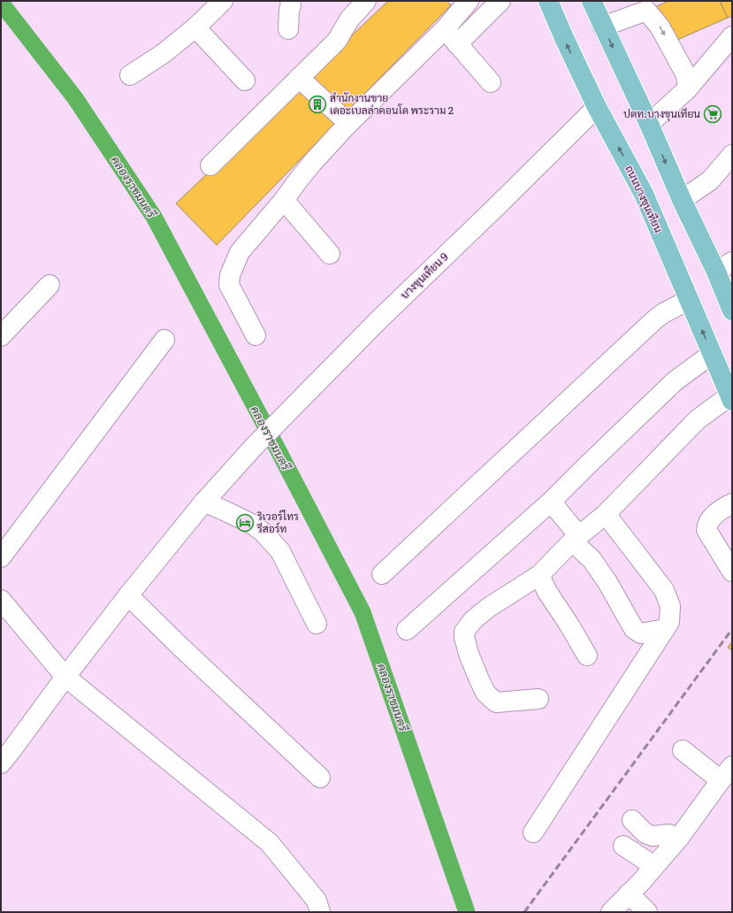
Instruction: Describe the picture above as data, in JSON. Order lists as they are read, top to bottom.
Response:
{
  "streets": {
    "main road": ["ถนนบางขุนเทียน"],
    "street": ["บางขุนเทียน 9"]
  },
  "crossings": [
    ["ถนนบางขุนเทียน", "บางขุนเทียน 9"]
  ],
  "water": ["คลองราชมนตรี"],
  "places": {
    "building": ["สำนักงานขาย เดอะเบลล่าคอนโด พระราม 2"],
    "supermarket": ["ปตท.บางขุนเทียน"],
    "hotel": ["ริเวอร์ไทร รีสอร์ท"]
  }
}
